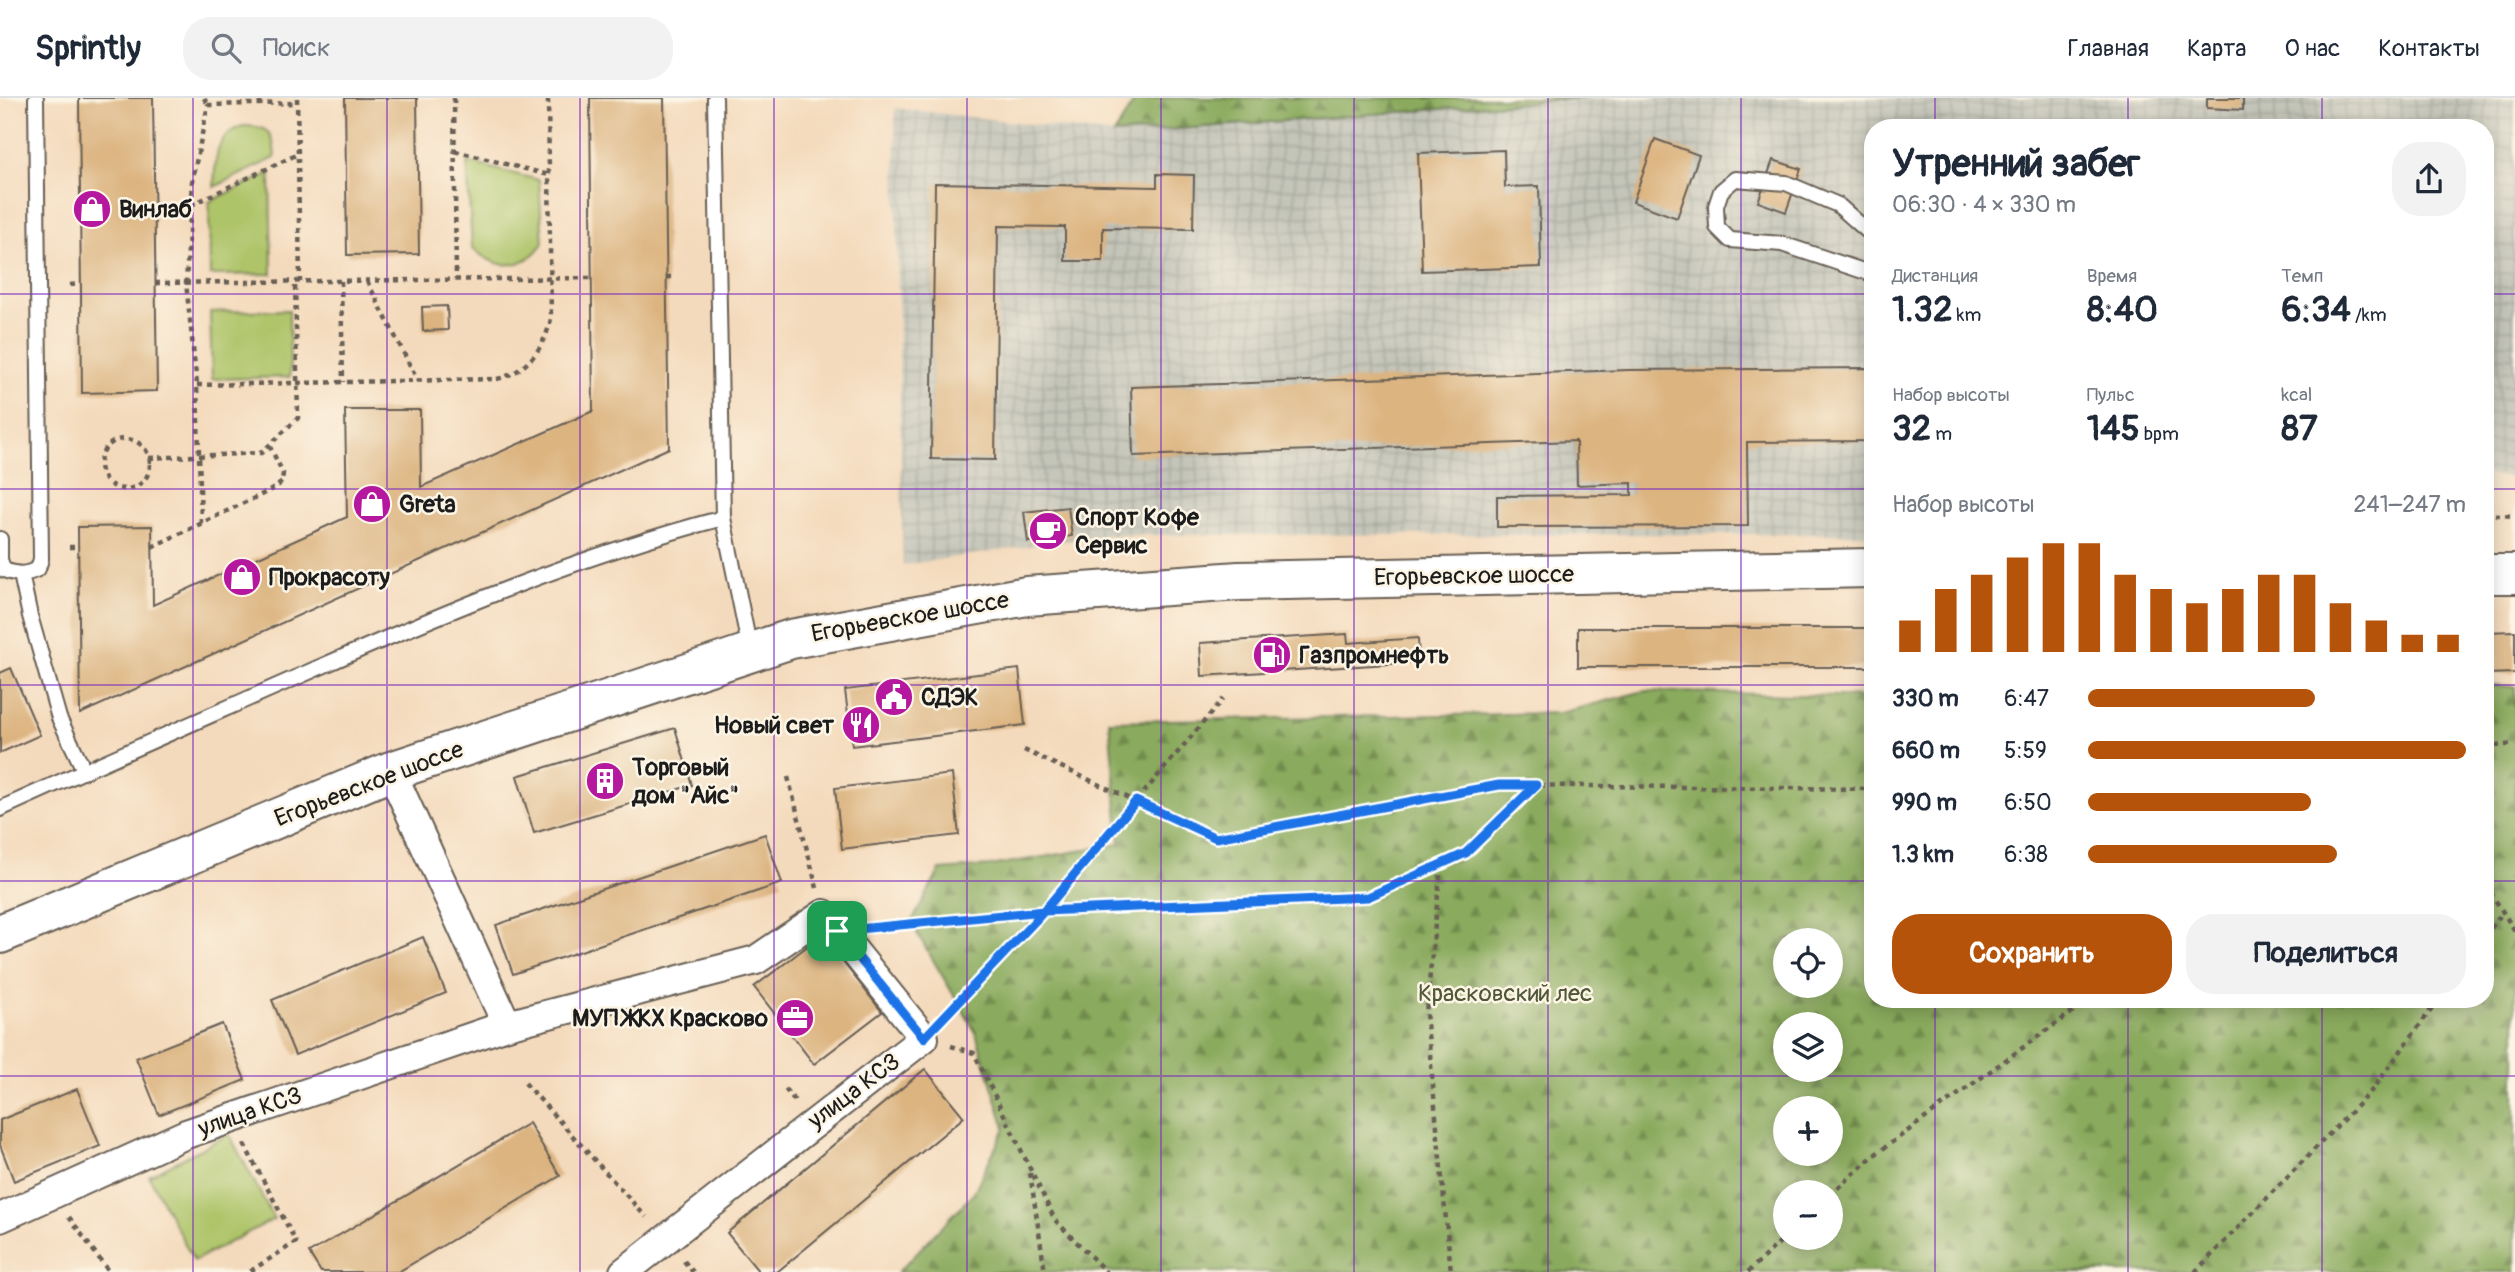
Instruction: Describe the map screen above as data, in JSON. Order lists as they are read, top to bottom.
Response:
{
  "streets": {
    "main road": ["Егорьевское шоссе"],
    "street": ["улица КСЗ"]
  },
  "parks": ["Красковский лес"],
  "places": {
    "shop": ["Винлаб", "Greta", "Прокрасоту"],
    "cafe": ["Спорт Кофе Сервис"],
    "fuel station": ["Газпромнефть"],
    "public building": ["СДЭК"],
    "restaurant": ["Новый свет"],
    "building": ["Торговый дом \"Айс\""],
    "office": ["МУП ЖКХ Красково"]
  },
  "page": {
    "header": "Sprintly",
    "search": "Поиск",
    "nav": [
      "Главная",
      "Карта",
      "О нас",
      "Контакты"
    ],
    "heading": ["Утренний забег", "06:30 · 4 × 330 m"],
    "stats": [
      ["Дистанция", "1.32 km"],
      ["Время", "8:40"],
      ["Темп", "6:34 /km"],
      ["Набор высоты", "32 m"],
      ["Пульс", "145 bpm"],
      ["kcal", "87"]
    ],
    "chart": ["Набор высоты", "241–247 m"],
    "list": [
      {
        "name": "330 m",
        "note": "6:47"
      },
      {
        "name": "660 m",
        "note": "5:59"
      },
      {
        "name": "990 m",
        "note": "6:50"
      },
      {
        "name": "1.3 km",
        "note": "6:38"
      }
    ],
    "buttons": ["Сохранить", "Поделиться"],
    "map_buttons": ["+", "−"]
  }
}
